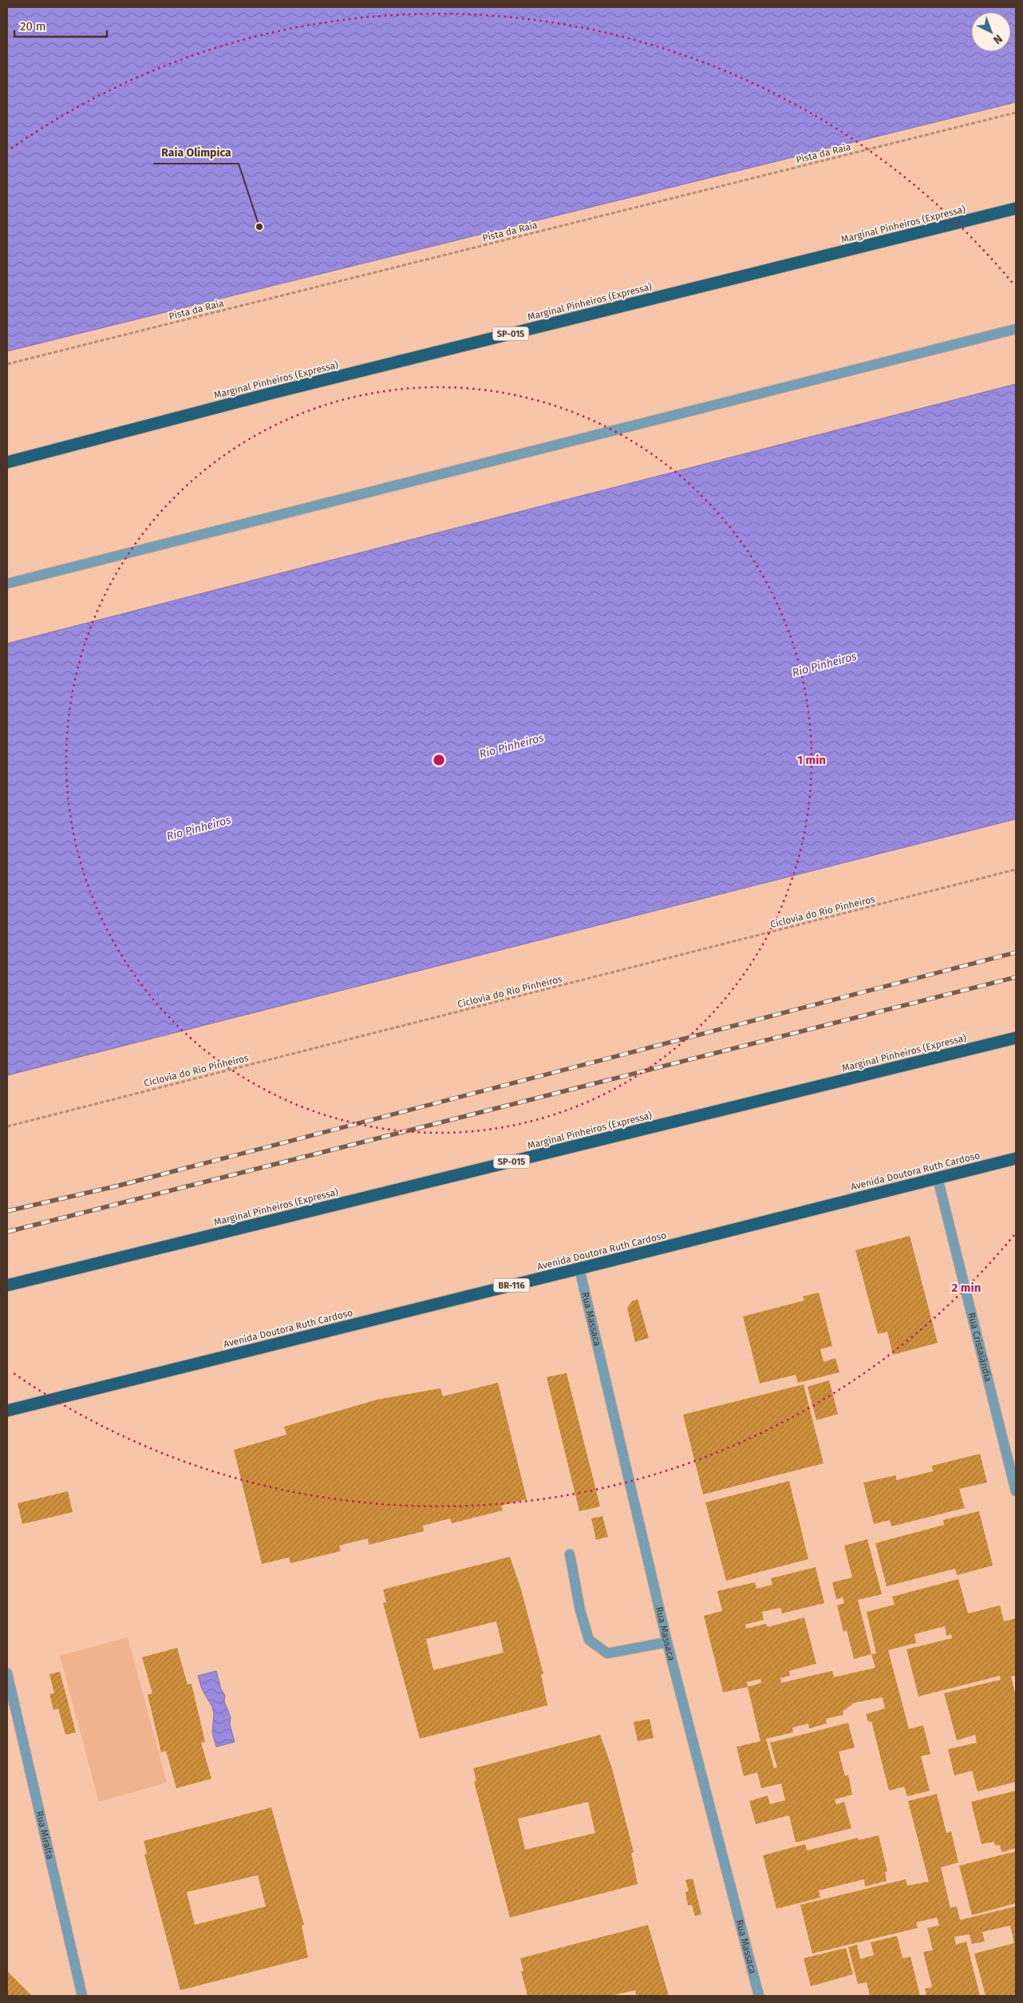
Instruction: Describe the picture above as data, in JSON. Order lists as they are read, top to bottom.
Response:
{
  "streets": {
    "highway": [
      "Marginal Pinheiros (Expressa)",
      "SP-015",
      "Avenida Doutora Ruth Cardoso",
      "BR-116"
    ],
    "street": ["Rua Massaca", "Rua Cristalândia", "Rua Miralta"],
    "path": ["Pista da Raia", "Ciclovia do Rio Pinheiros"]
  },
  "crossings": [
    ["Avenida Doutora Ruth Cardoso", "Rua Massaca"],
    ["Avenida Doutora Ruth Cardoso", "Rua Cristalândia"]
  ],
  "water": ["Rio Pinheiros"],
  "places": ["Raia Olímpica"],
  "scale_bar": "20 m",
  "north": "bottom right",
  "rings": ["1 min", "2 min"]
}
